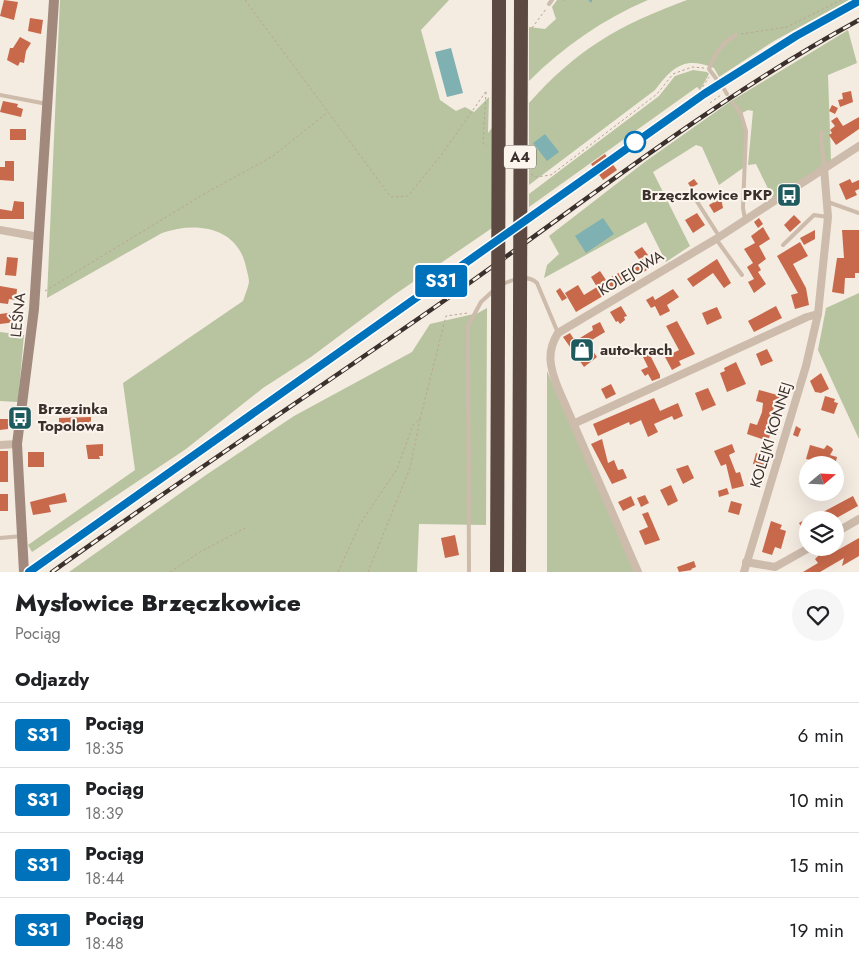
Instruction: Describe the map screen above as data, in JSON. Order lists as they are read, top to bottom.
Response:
{
  "streets": {
    "highway": ["A4"],
    "street": ["KOLEJOWA", "LEŚNA", "KOLEJKI KONNEJ"]
  },
  "crossings": [
    ["KOLEJOWA", "KOLEJKI KONNEJ"]
  ],
  "places": {
    "bus stop": ["Brzęczkowice PKP", "Brzezinka Topolowa"],
    "shop": ["auto-krach"]
  },
  "north": "right",
  "page": {
    "on_map": "S31",
    "heading": [
      ["Mysłowice Brzęczkowice", "Pociąg"],
      "Odjazdy"
    ],
    "list": [
      {
        "mark": "S31",
        "name": "Pociąg",
        "note": "18:35",
        "value": "6 min"
      },
      {
        "mark": "S31",
        "name": "Pociąg",
        "note": "18:39",
        "value": "10 min"
      },
      {
        "mark": "S31",
        "name": "Pociąg",
        "note": "18:44",
        "value": "15 min"
      },
      {
        "mark": "S31",
        "name": "Pociąg",
        "note": "18:48",
        "value": "19 min"
      }
    ]
  }
}
